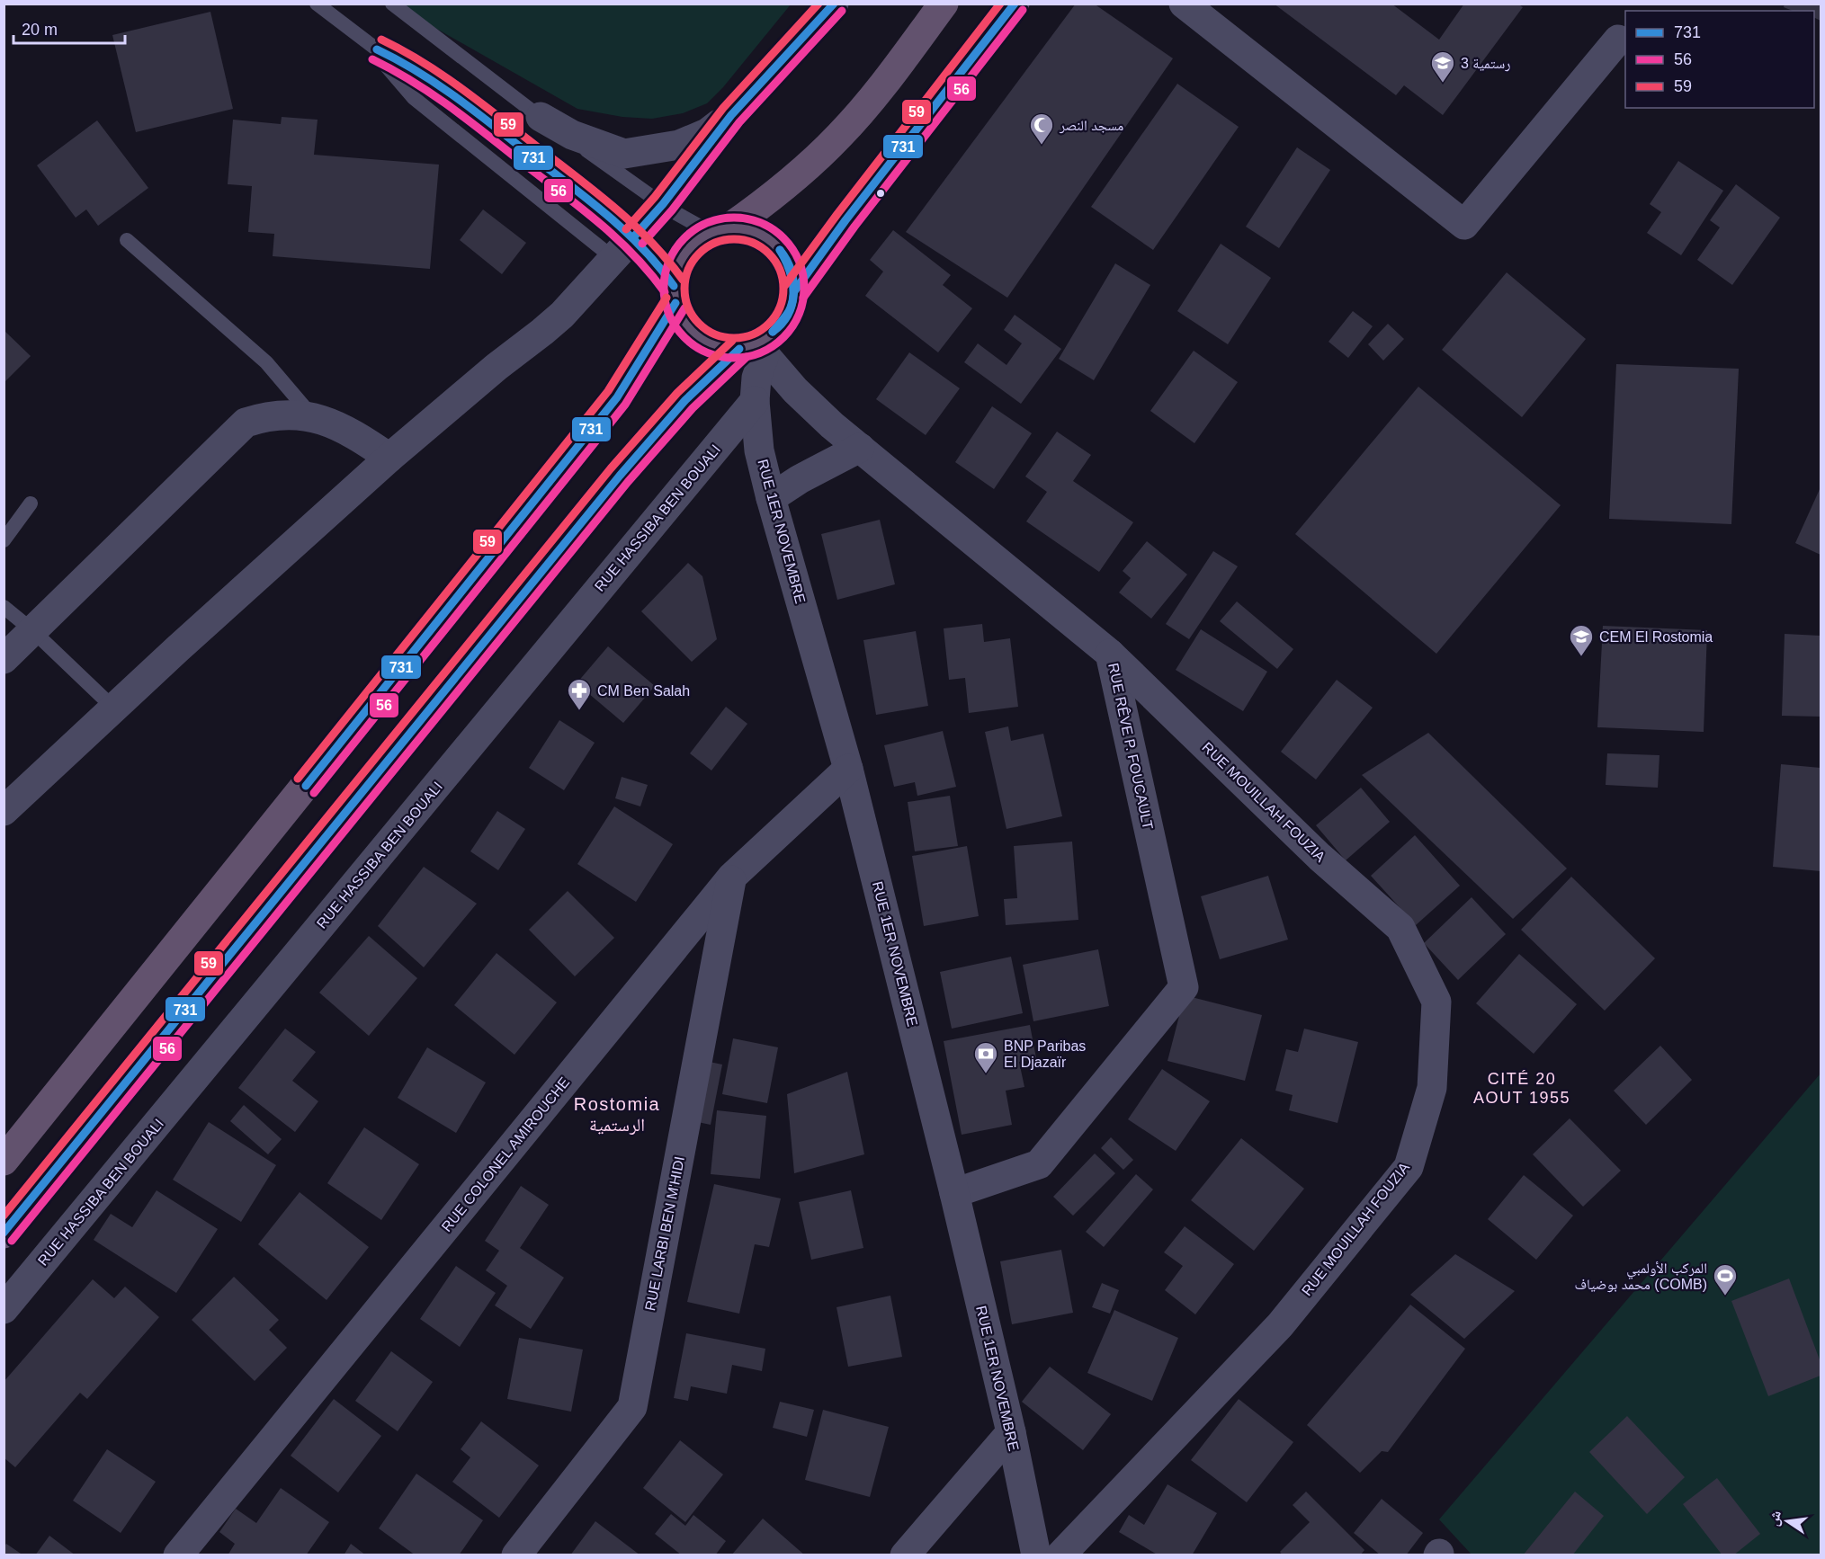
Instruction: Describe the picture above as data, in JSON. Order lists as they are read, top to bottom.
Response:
{
  "streets": {
    "street": [
      "RUE HASSIBA BEN BOUALI",
      "RUE 1ER NOVEMBRE",
      "RUE RÊVE P. FOUCAULT",
      "RUE MOUILLAH FOUZIA",
      "RUE COLONEL AMIROUCHE",
      "RUE LARBI BEN M'HIDI"
    ]
  },
  "crossings": [
    ["RUE HASSIBA BEN BOUALI", "RUE 1ER NOVEMBRE"],
    ["RUE 1ER NOVEMBRE", "RUE RÊVE P. FOUCAULT"],
    ["RUE 1ER NOVEMBRE", "RUE COLONEL AMIROUCHE"],
    ["RUE RÊVE P. FOUCAULT", "RUE MOUILLAH FOUZIA"],
    ["RUE COLONEL AMIROUCHE", "RUE LARBI BEN M'HIDI"]
  ],
  "districts": ["CITÉ 20 AOUT 1955", "Rostomia الرستمية"],
  "places": {
    "school or university": ["رستمية 3", "CEM El Rostomia"],
    "mosque": ["مسجد النصر"],
    "pharmacy": ["CM Ben Salah"],
    "bank": ["BNP Paribas El Djazaïr"],
    "sports": ["المركب الأولمبي محمد بوضياف (COMB)"]
  },
  "lines": ["transit line 731", "transit line 59", "transit line 56"],
  "legend": ["731", "56", "59"],
  "scale_bar": "20 m",
  "north": "left"
}
